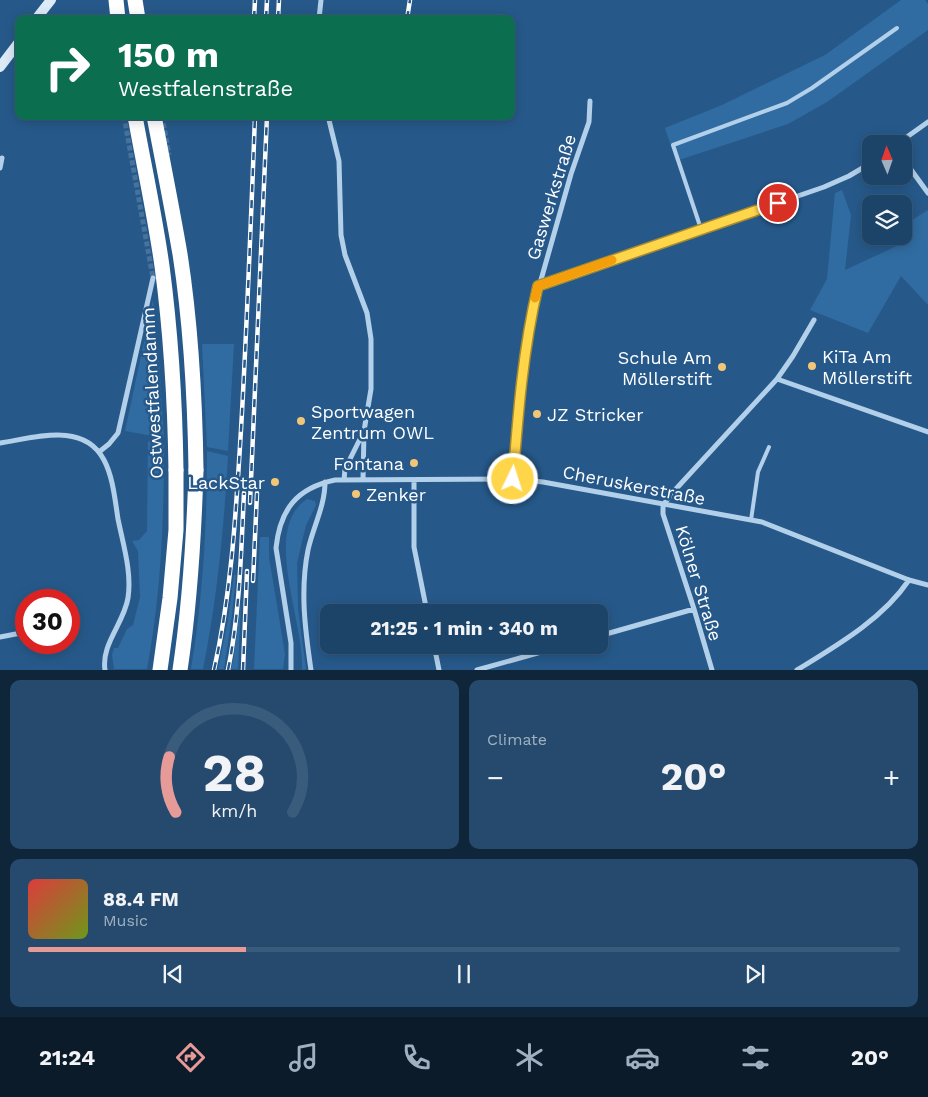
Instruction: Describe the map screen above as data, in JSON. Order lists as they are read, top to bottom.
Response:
{
  "streets": {
    "highway": ["Ostwestfalendamm"],
    "street": ["Gaswerkstraße", "Cheruskerstraße", "Kölner Straße"]
  },
  "crossings": [
    ["Gaswerkstraße", "Cheruskerstraße"],
    ["Cheruskerstraße", "Kölner Straße"]
  ],
  "places": [
    "KiTa Am Möllerstift",
    "Schule Am Möllerstift",
    "JZ Stricker",
    "Sportwagen Zentrum OWL",
    "Fontana",
    "LackStar",
    "Zenker"
  ],
  "north": "top",
  "page": {
    "turn": ["150 m", "Westfalenstraße"],
    "limit": "30",
    "trip": "21:25 · 1 min · 340 m",
    "tile": "Climate",
    "heat": ["−", "20°", "+"],
    "song": ["88.4 FM", "Music"],
    "tabs": ["21:24", "20°"],
    "gauge": ["28", "km/h"]
  }
}
